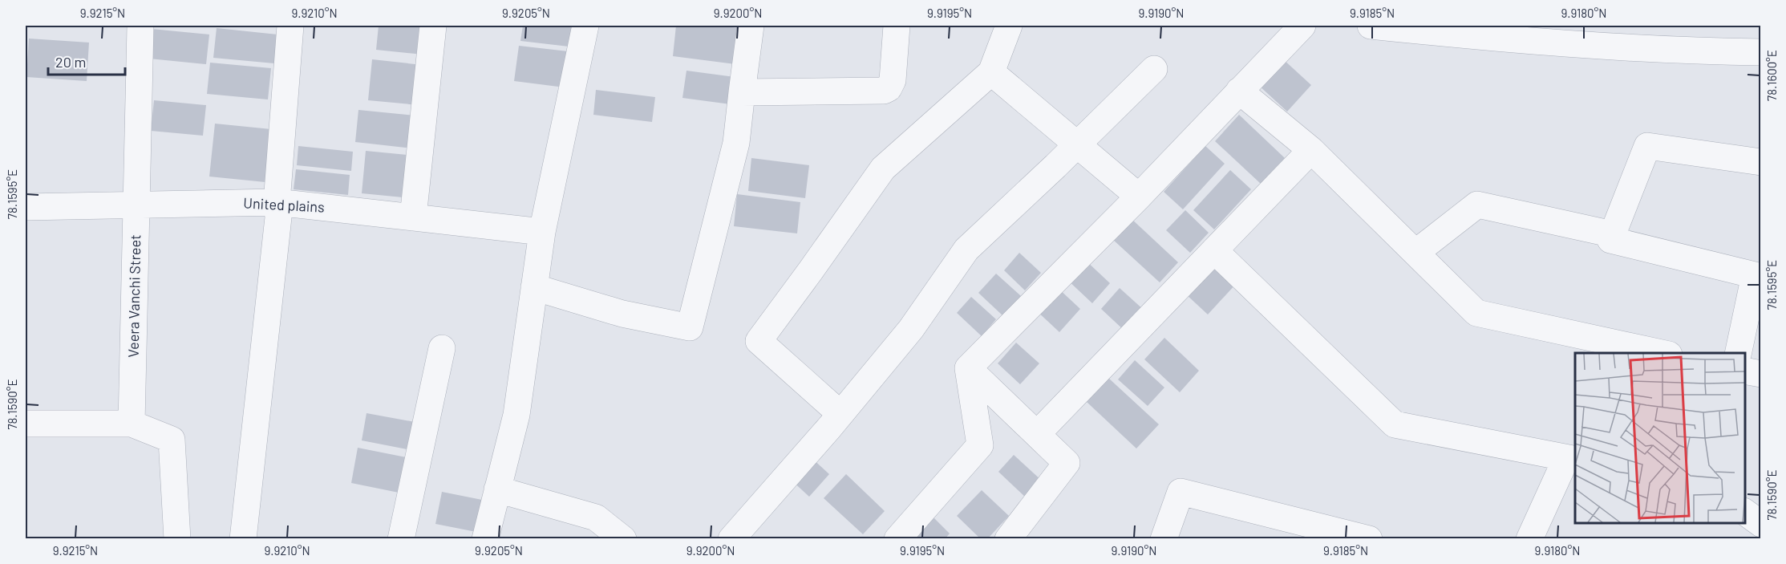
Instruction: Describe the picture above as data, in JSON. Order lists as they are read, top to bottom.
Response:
{
  "streets": {
    "street": ["United plains", "Veera Vanchi Street"]
  },
  "crossings": [
    ["United plains", "Veera Vanchi Street"]
  ],
  "scale_bar": "20 m",
  "coordinates": [
    "9.9215°N",
    "9.9210°N",
    "9.9205°N",
    "9.9200°N",
    "9.9195°N",
    "9.9190°N",
    "9.9185°N",
    "9.9180°N",
    "78.1600°E",
    "78.1595°E",
    "78.1590°E"
  ]
}
